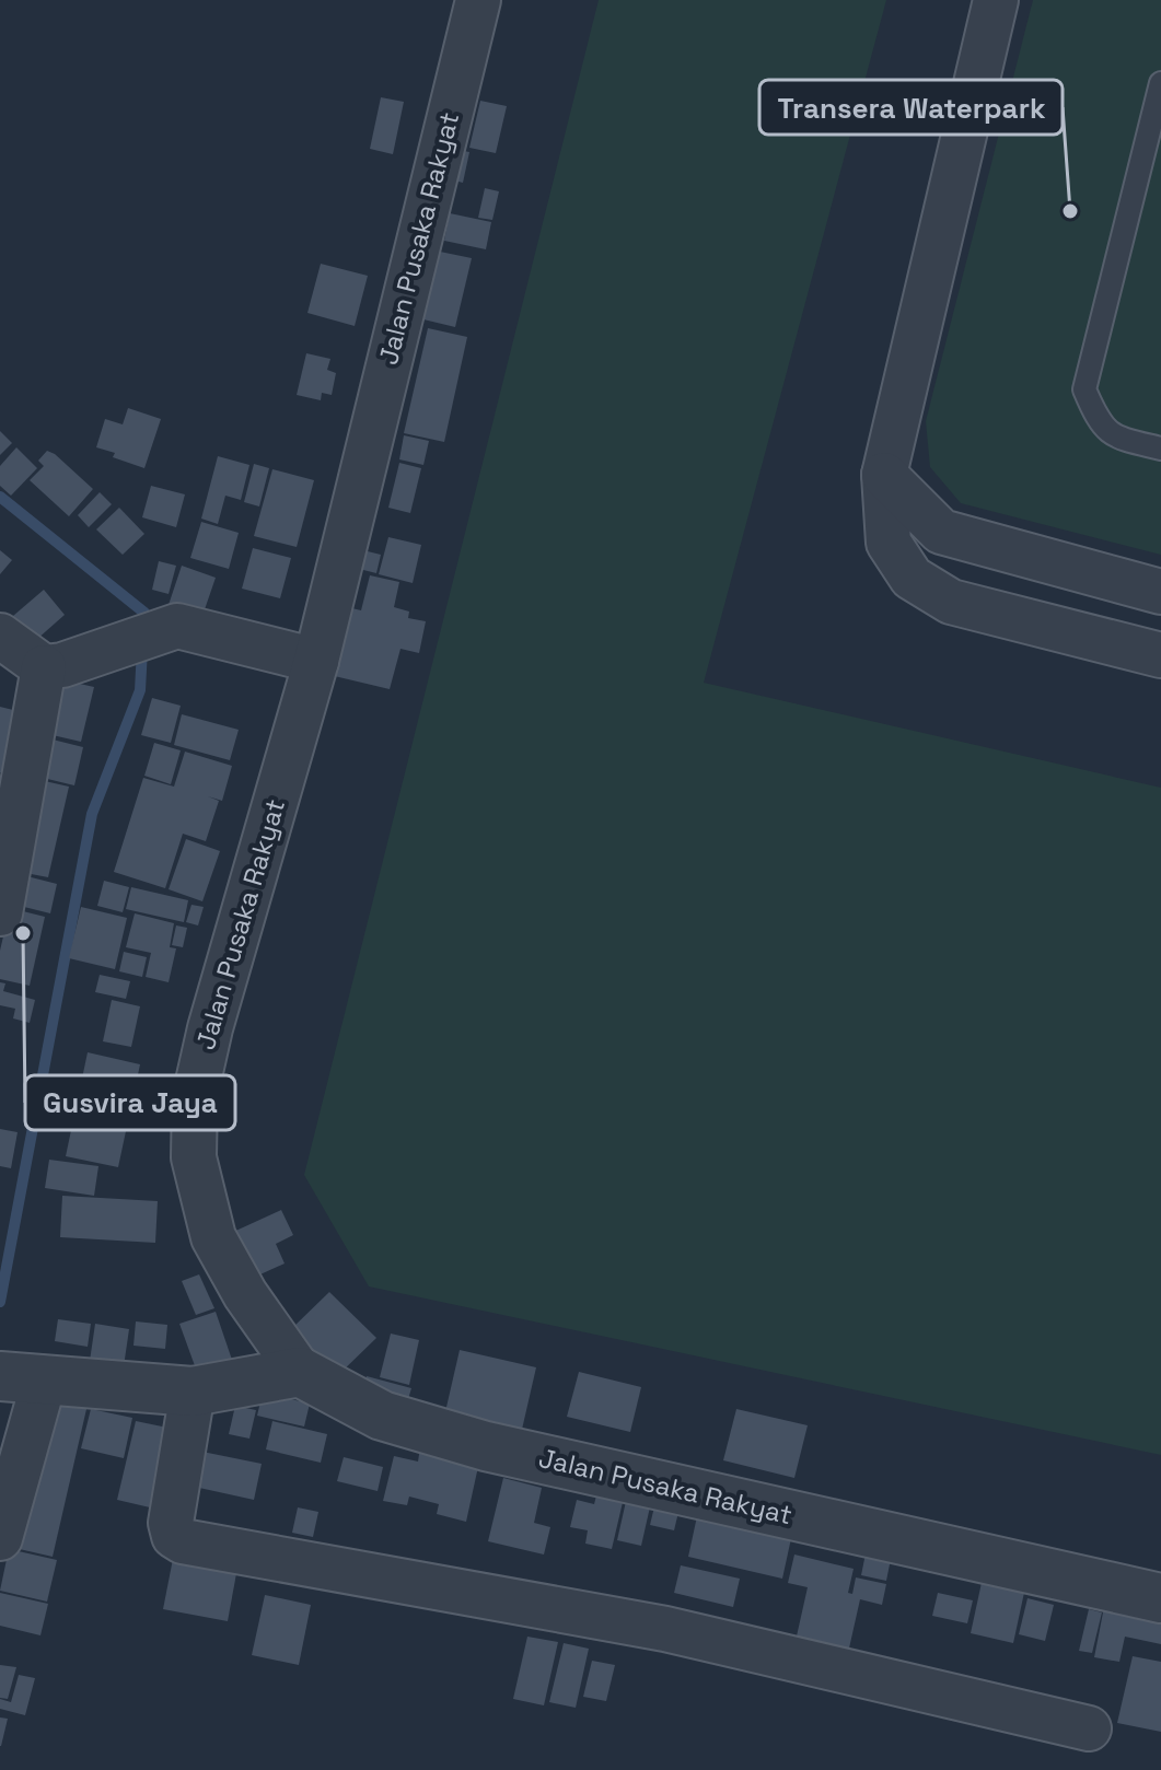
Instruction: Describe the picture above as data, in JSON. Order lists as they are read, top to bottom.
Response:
{
  "streets": {
    "street": ["Jalan Pusaka Rakyat"]
  },
  "places": ["Transera Waterpark", "Gusvira Jaya"]
}
